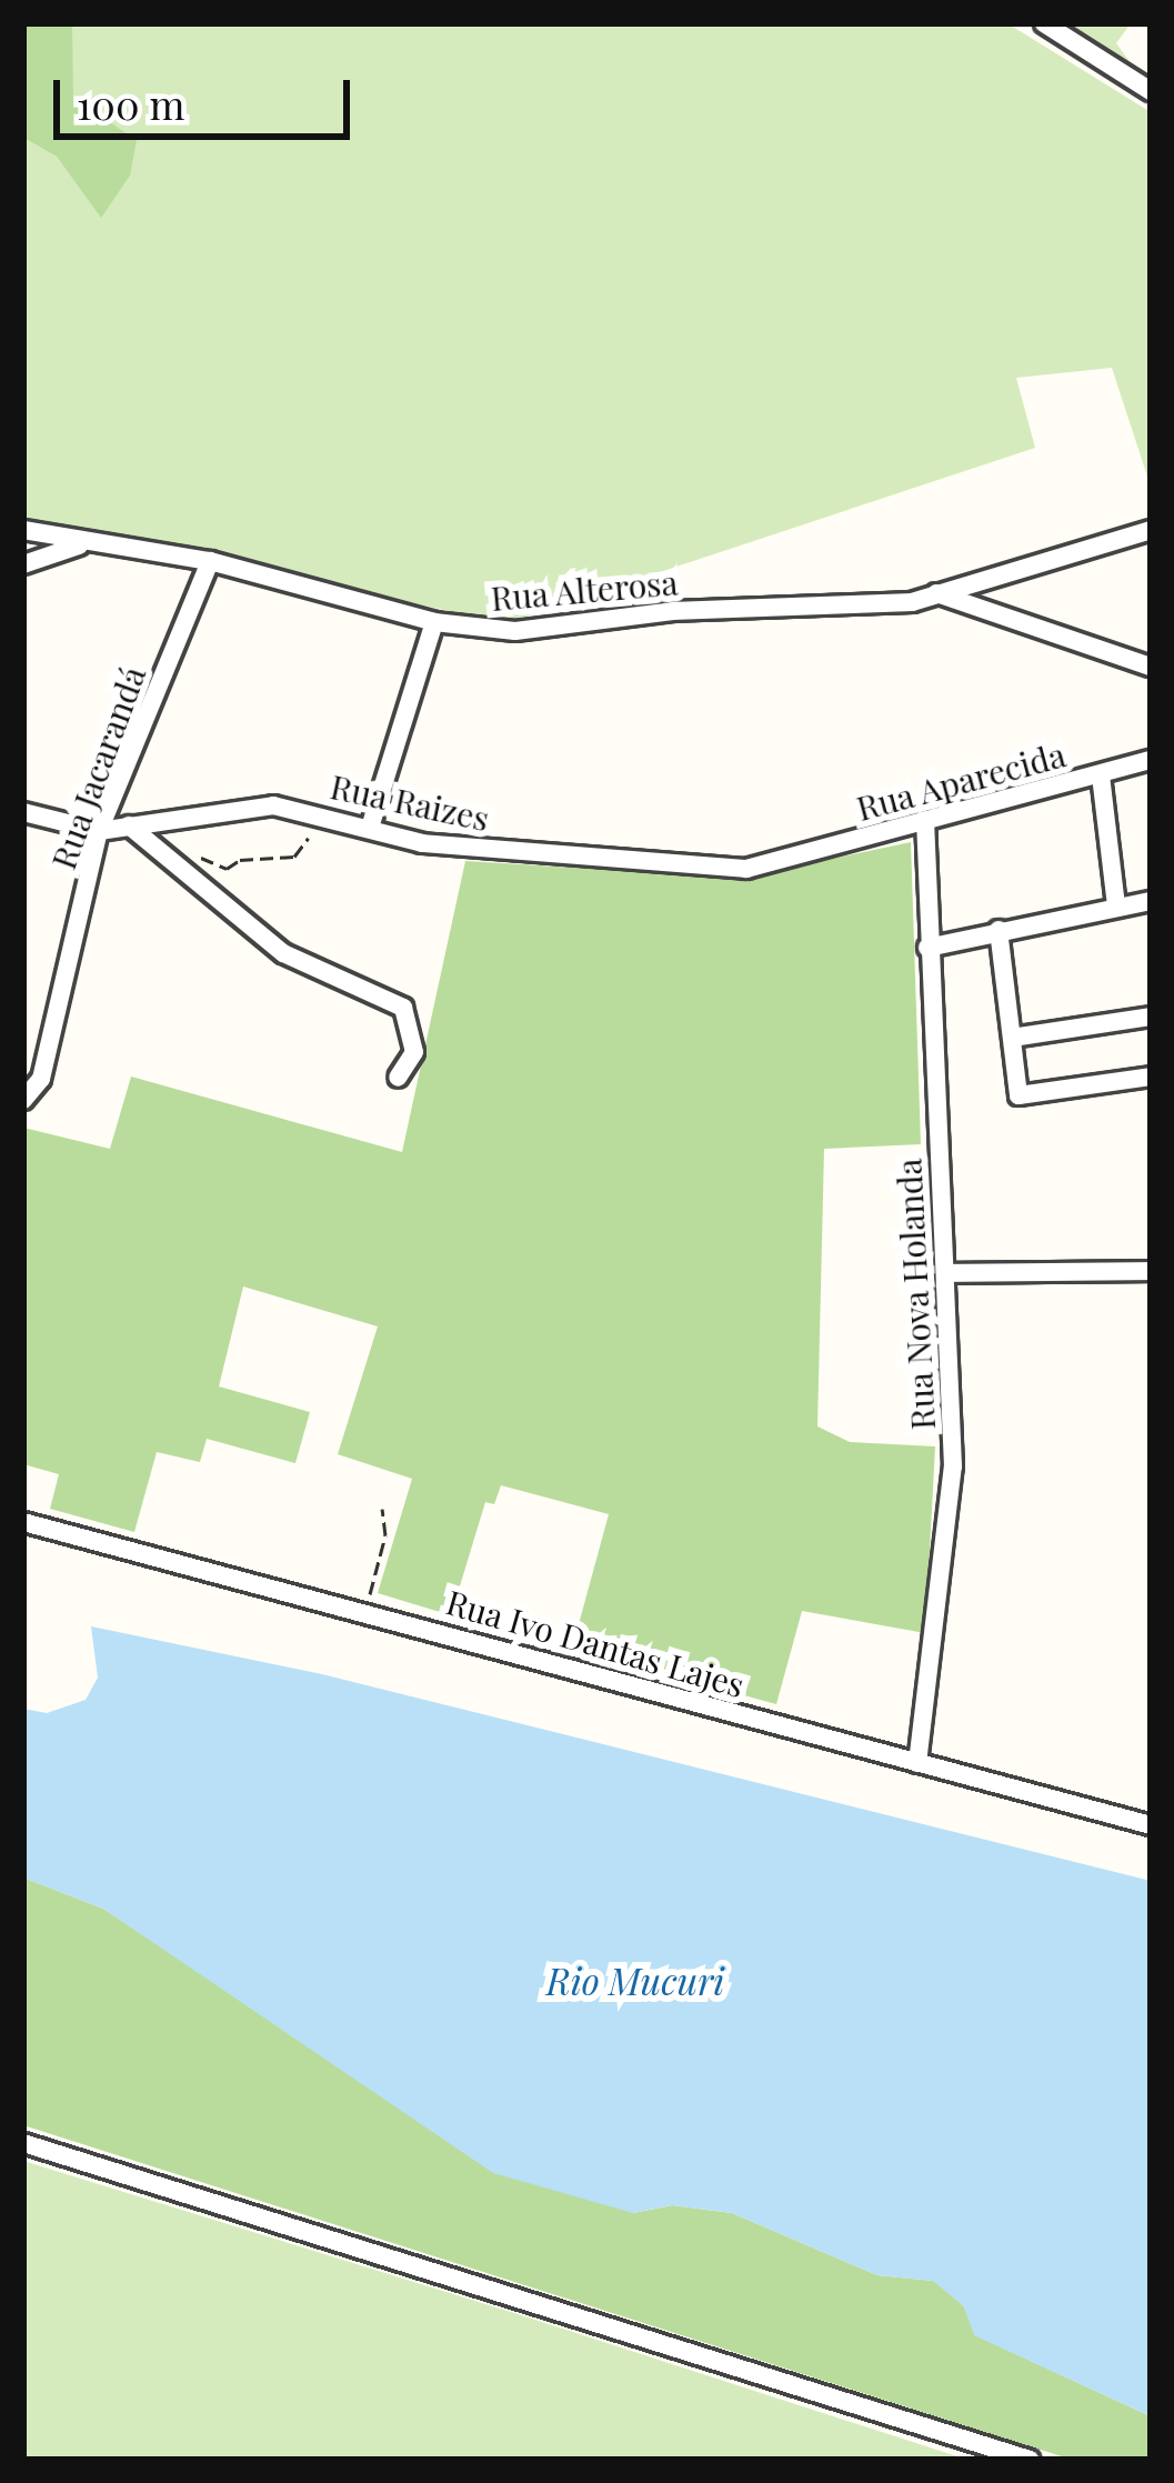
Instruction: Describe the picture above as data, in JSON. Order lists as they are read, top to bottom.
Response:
{
  "streets": {
    "street": [
      "Rua Alterosa",
      "Rua Jacarandá",
      "Rua Aparecida",
      "Rua Raizes",
      "Rua Nova Holanda",
      "Rua Ivo Dantas Lajes"
    ]
  },
  "crossings": [
    ["Rua Alterosa", "Rua Jacarandá"],
    ["Rua Jacarandá", "Rua Raizes"],
    ["Rua Aparecida", "Rua Raizes"],
    ["Rua Aparecida", "Rua Nova Holanda"],
    ["Rua Nova Holanda", "Rua Ivo Dantas Lajes"]
  ],
  "water": ["Rio Mucuri"],
  "scale_bar": "100 m"
}
